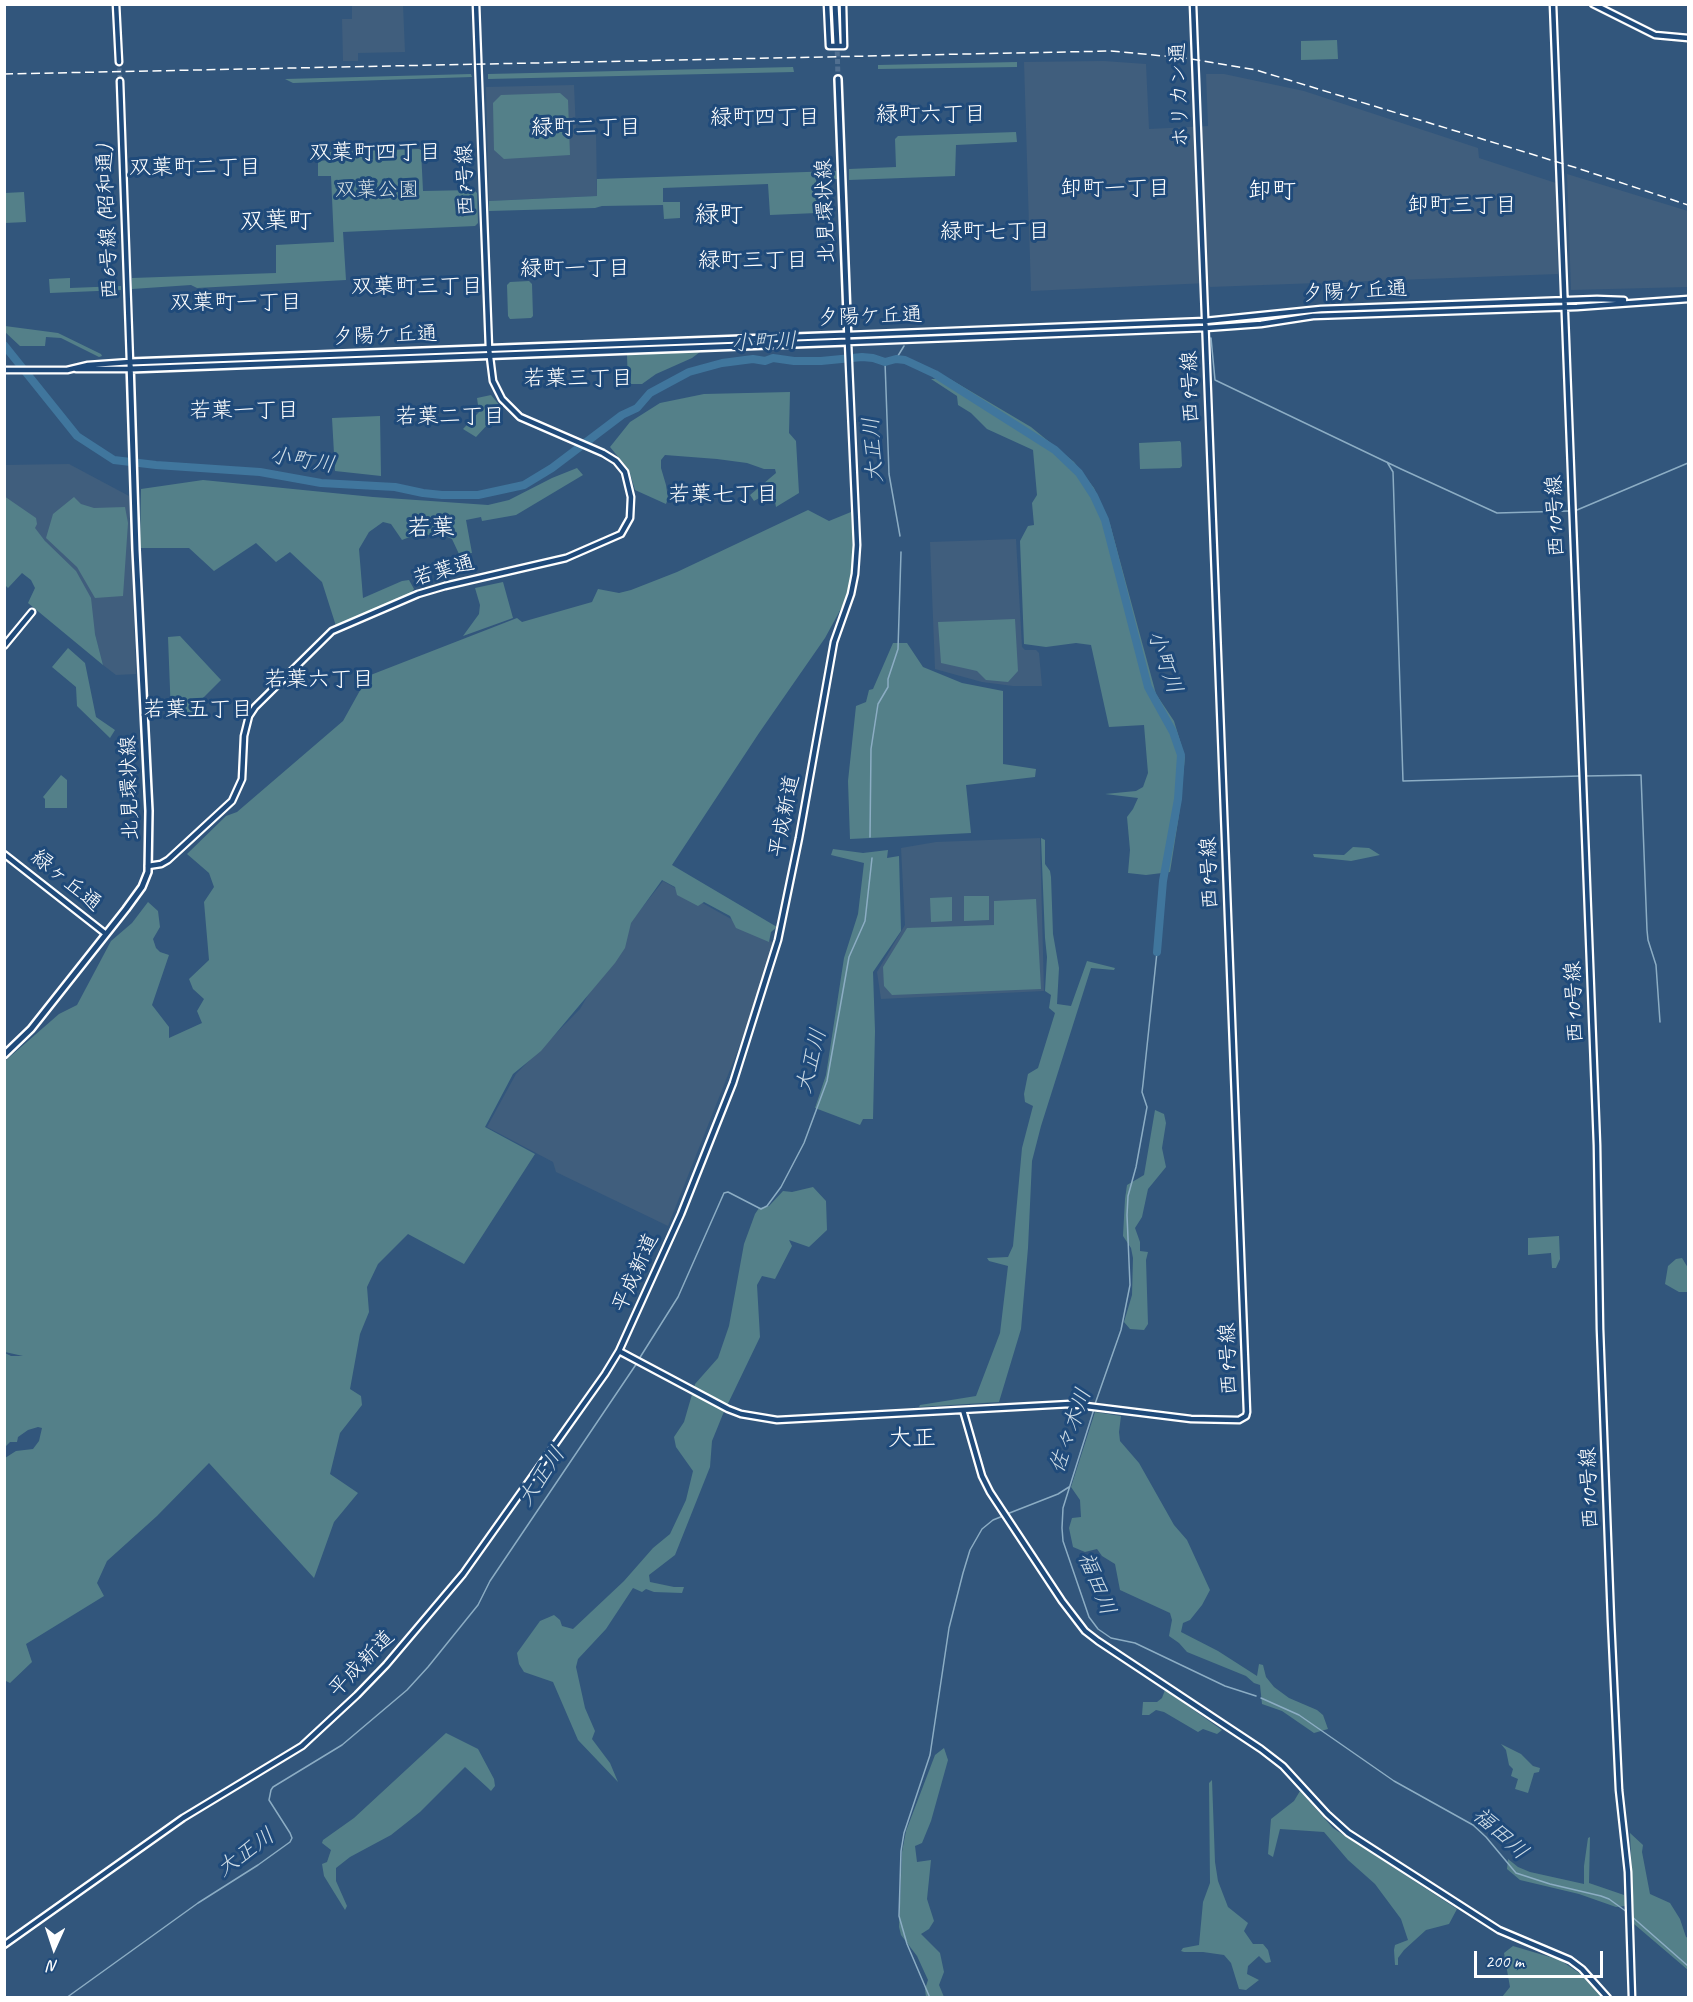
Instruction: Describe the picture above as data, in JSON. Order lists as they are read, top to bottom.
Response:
{
  "streets": {
    "main road": ["北見環状線", "夕陽ケ丘通"],
    "street": [
      "ホリカン通",
      "西7号線",
      "西6号線 (昭和通)",
      "西9号線",
      "西10号線",
      "若葉通",
      "平成新道",
      "緑ヶ丘通"
    ]
  },
  "crossings": [
    ["ホリカン通", "夕陽ケ丘通"],
    ["ホリカン通", "西9号線"],
    ["西7号線", "夕陽ケ丘通"],
    ["西7号線", "若葉通"],
    ["北見環状線", "西6号線 (昭和通)"],
    ["北見環状線", "夕陽ケ丘通"],
    ["北見環状線", "若葉通"],
    ["北見環状線", "平成新道"],
    ["北見環状線", "緑ヶ丘通"],
    ["西6号線 (昭和通)", "夕陽ケ丘通"],
    ["夕陽ケ丘通", "西9号線"],
    ["夕陽ケ丘通", "西10号線"],
    ["夕陽ケ丘通", "若葉通"],
    ["夕陽ケ丘通", "平成新道"]
  ],
  "districts": [
    "緑町六丁目",
    "緑町四丁目",
    "緑町二丁目",
    "双葉町四丁目",
    "双葉町二丁目",
    "卸町一丁目",
    "卸町",
    "卸町三丁目",
    "緑町",
    "双葉町",
    "緑町七丁目",
    "緑町三丁目",
    "緑町一丁目",
    "双葉町三丁目",
    "双葉町一丁目",
    "若葉三丁目",
    "若葉一丁目",
    "若葉二丁目",
    "若葉七丁目",
    "若葉",
    "若葉六丁目",
    "若葉五丁目",
    "大正"
  ],
  "water": [
    "小町川",
    "大正川",
    "佐々木川",
    "福田川"
  ],
  "parks": ["双葉公園"],
  "scale_bar": "200 m",
  "north": "bottom"
}
